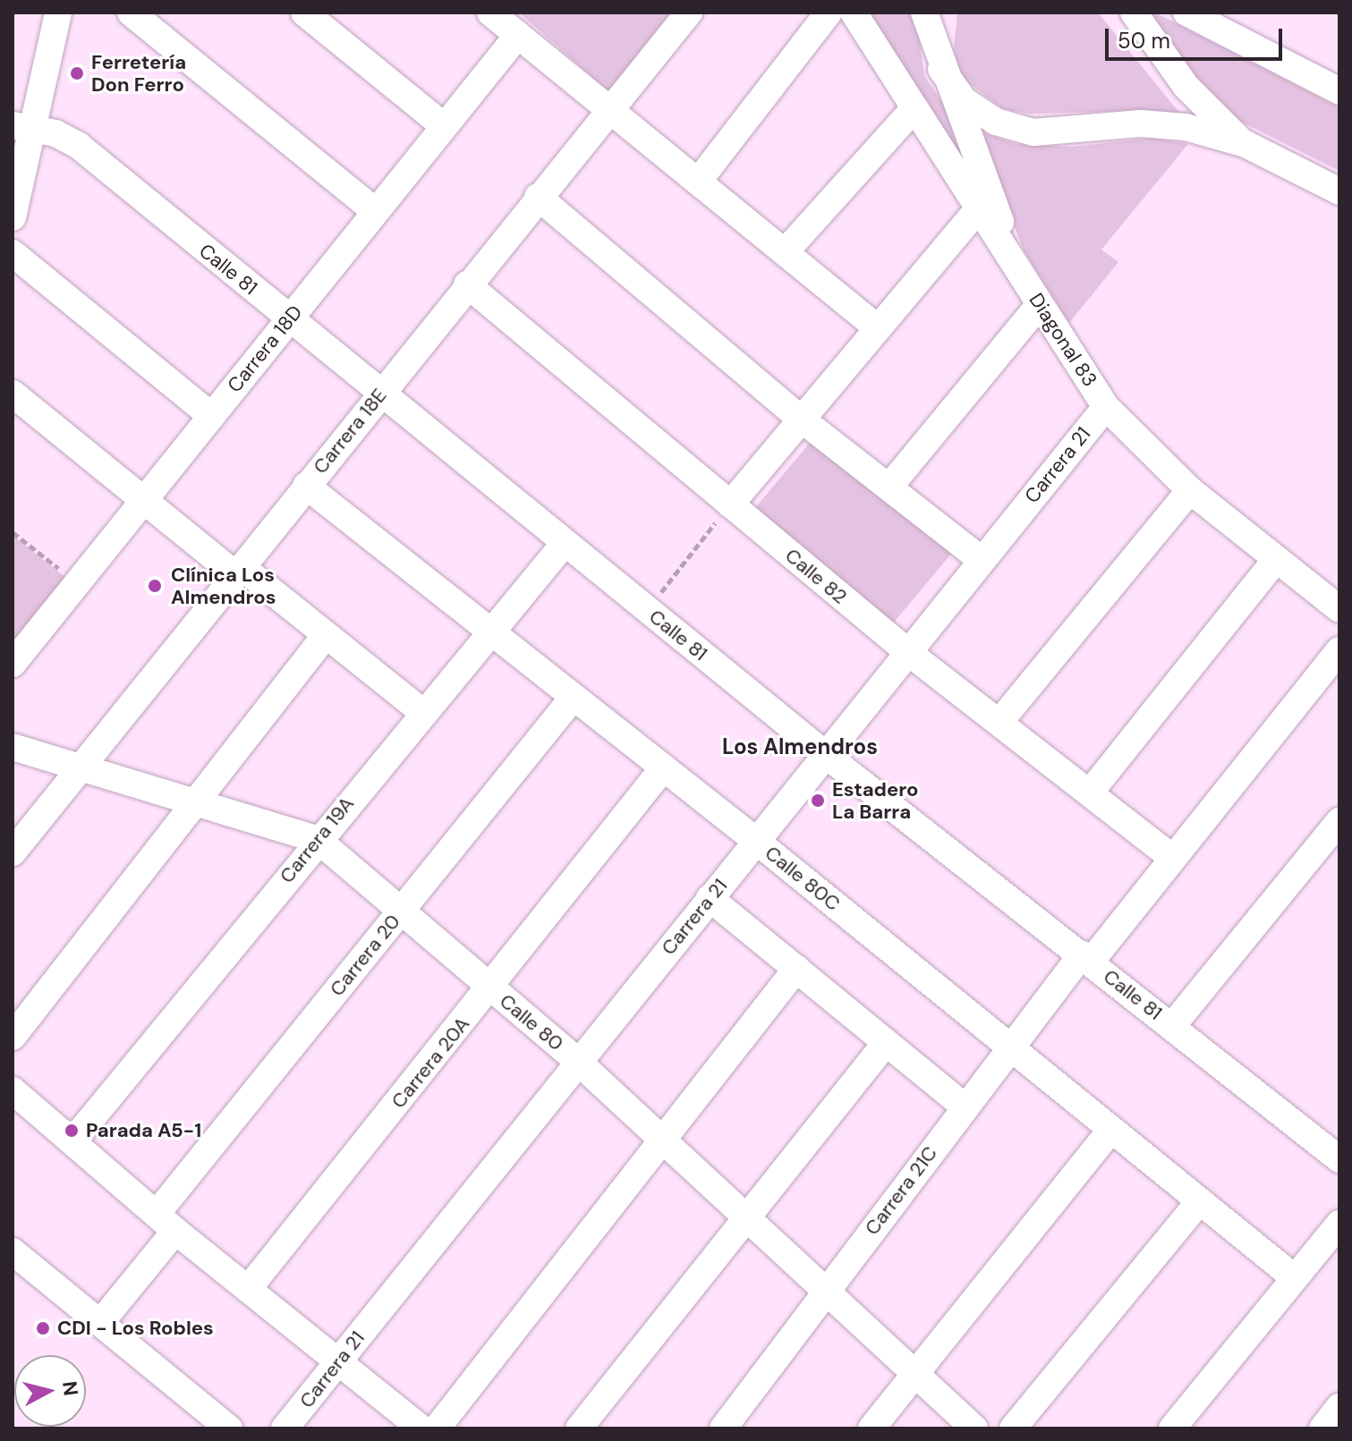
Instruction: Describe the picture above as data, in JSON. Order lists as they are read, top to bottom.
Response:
{
  "streets": {
    "street": [
      "Calle 81",
      "Diagonal 83",
      "Carrera 18D",
      "Carrera 18E",
      "Carrera 21",
      "Calle 82",
      "Carrera 19A",
      "Calle 80C",
      "Carrera 20",
      "Calle 80",
      "Carrera 20A",
      "Carrera 21C"
    ]
  },
  "crossings": [
    ["Calle 81", "Carrera 18D"],
    ["Calle 81", "Carrera 18E"],
    ["Calle 81", "Carrera 21"],
    ["Calle 81", "Carrera 19A"],
    ["Calle 81", "Carrera 21C"],
    ["Diagonal 83", "Carrera 21"],
    ["Carrera 18E", "Calle 82"],
    ["Carrera 18E", "Calle 80C"],
    ["Carrera 18E", "Calle 80"],
    ["Carrera 21", "Calle 82"],
    ["Carrera 21", "Calle 80C"],
    ["Carrera 21", "Calle 80"],
    ["Calle 82", "Carrera 21C"],
    ["Carrera 19A", "Calle 80C"],
    ["Carrera 19A", "Calle 80"],
    ["Calle 80C", "Carrera 20"],
    ["Calle 80C", "Carrera 20A"],
    ["Calle 80C", "Carrera 21C"],
    ["Carrera 20", "Calle 80"],
    ["Calle 80", "Carrera 20A"],
    ["Calle 80", "Carrera 21C"]
  ],
  "districts": ["Los Almendros"],
  "places": [
    "Ferretería Don Ferro",
    "Clínica Los Almendros",
    "Estadero La Barra",
    "Parada A5-1",
    "CDI - Los Robles"
  ],
  "scale_bar": "50 m",
  "north": "right"
}
